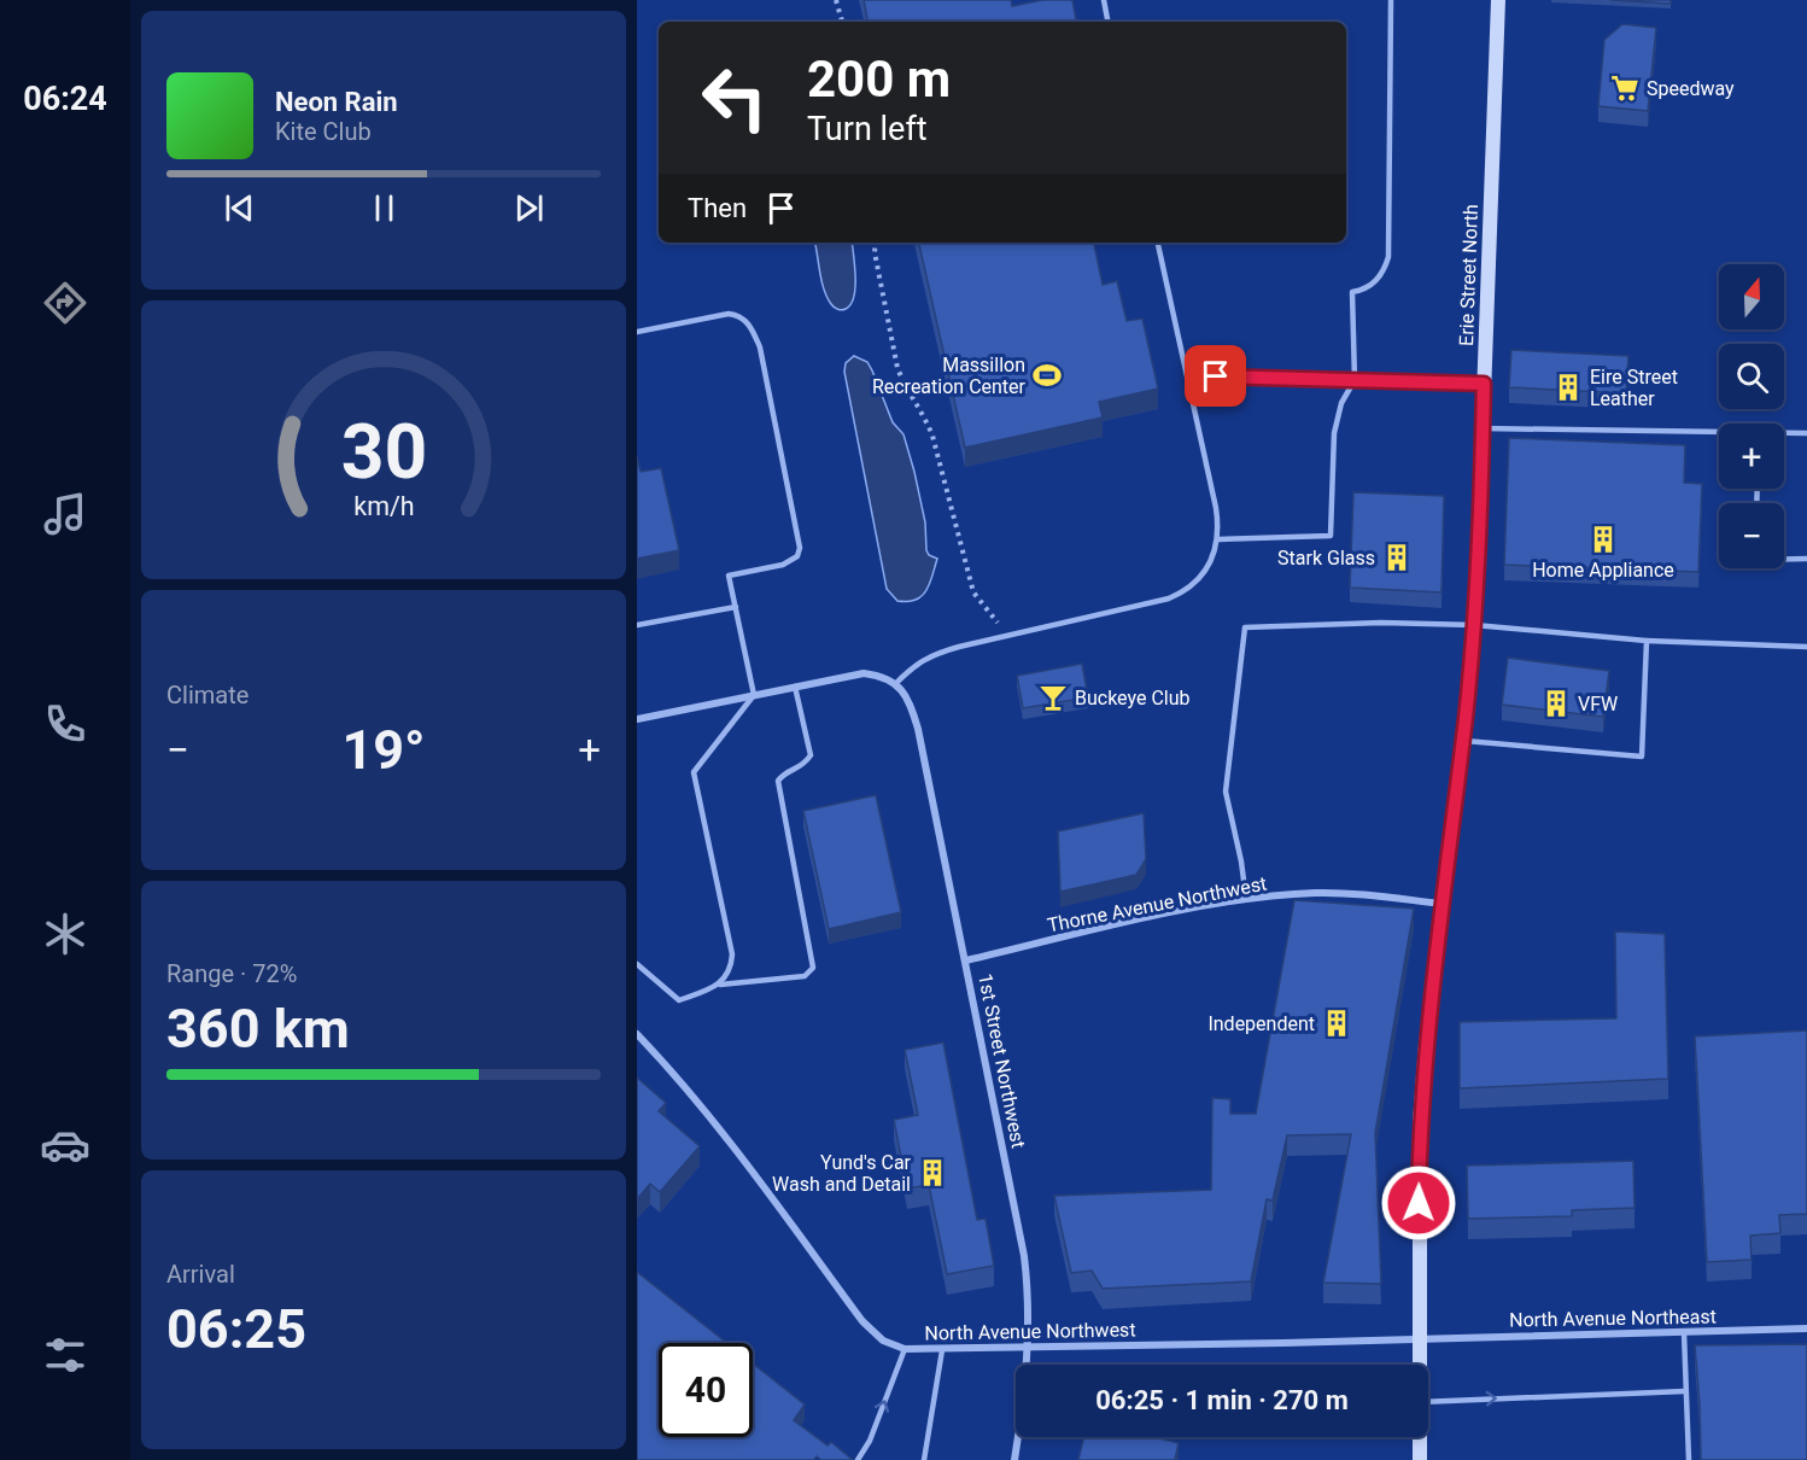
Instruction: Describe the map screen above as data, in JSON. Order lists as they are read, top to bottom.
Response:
{
  "streets": {
    "street": [
      "Erie Street North",
      "Thorne Avenue Northwest",
      "1st Street Northwest",
      "North Avenue Northeast",
      "North Avenue Northwest"
    ]
  },
  "crossings": [
    ["Erie Street North", "Thorne Avenue Northwest"],
    ["Erie Street North", "North Avenue Northeast"],
    ["Erie Street North", "North Avenue Northwest"],
    ["Thorne Avenue Northwest", "1st Street Northwest"],
    ["1st Street Northwest", "North Avenue Northwest"],
    ["North Avenue Northeast", "North Avenue Northwest"]
  ],
  "places": {
    "supermarket": ["Speedway"],
    "sports": ["Massillon Recreation Center"],
    "building": [
      "Eire Street Leather",
      "Home Appliance",
      "Stark Glass",
      "VFW",
      "Independent",
      "Yund's Car Wash and Detail"
    ],
    "bar": ["Buckeye Club"]
  },
  "north": "top",
  "page": {
    "tabs": "06:24",
    "turn": ["200 m", "Turn left"],
    "song": ["Neon Rain", "Kite Club"],
    "then": "Then",
    "map_buttons": ["+", "−"],
    "tile": [
      "Climate",
      ["Range · 72%", "360 km"],
      ["Arrival", "06:25"]
    ],
    "heat": ["−", "19°", "+"],
    "limit": "40",
    "trip": "06:25 · 1 min · 270 m",
    "gauge": ["30", "km/h"]
  }
}
